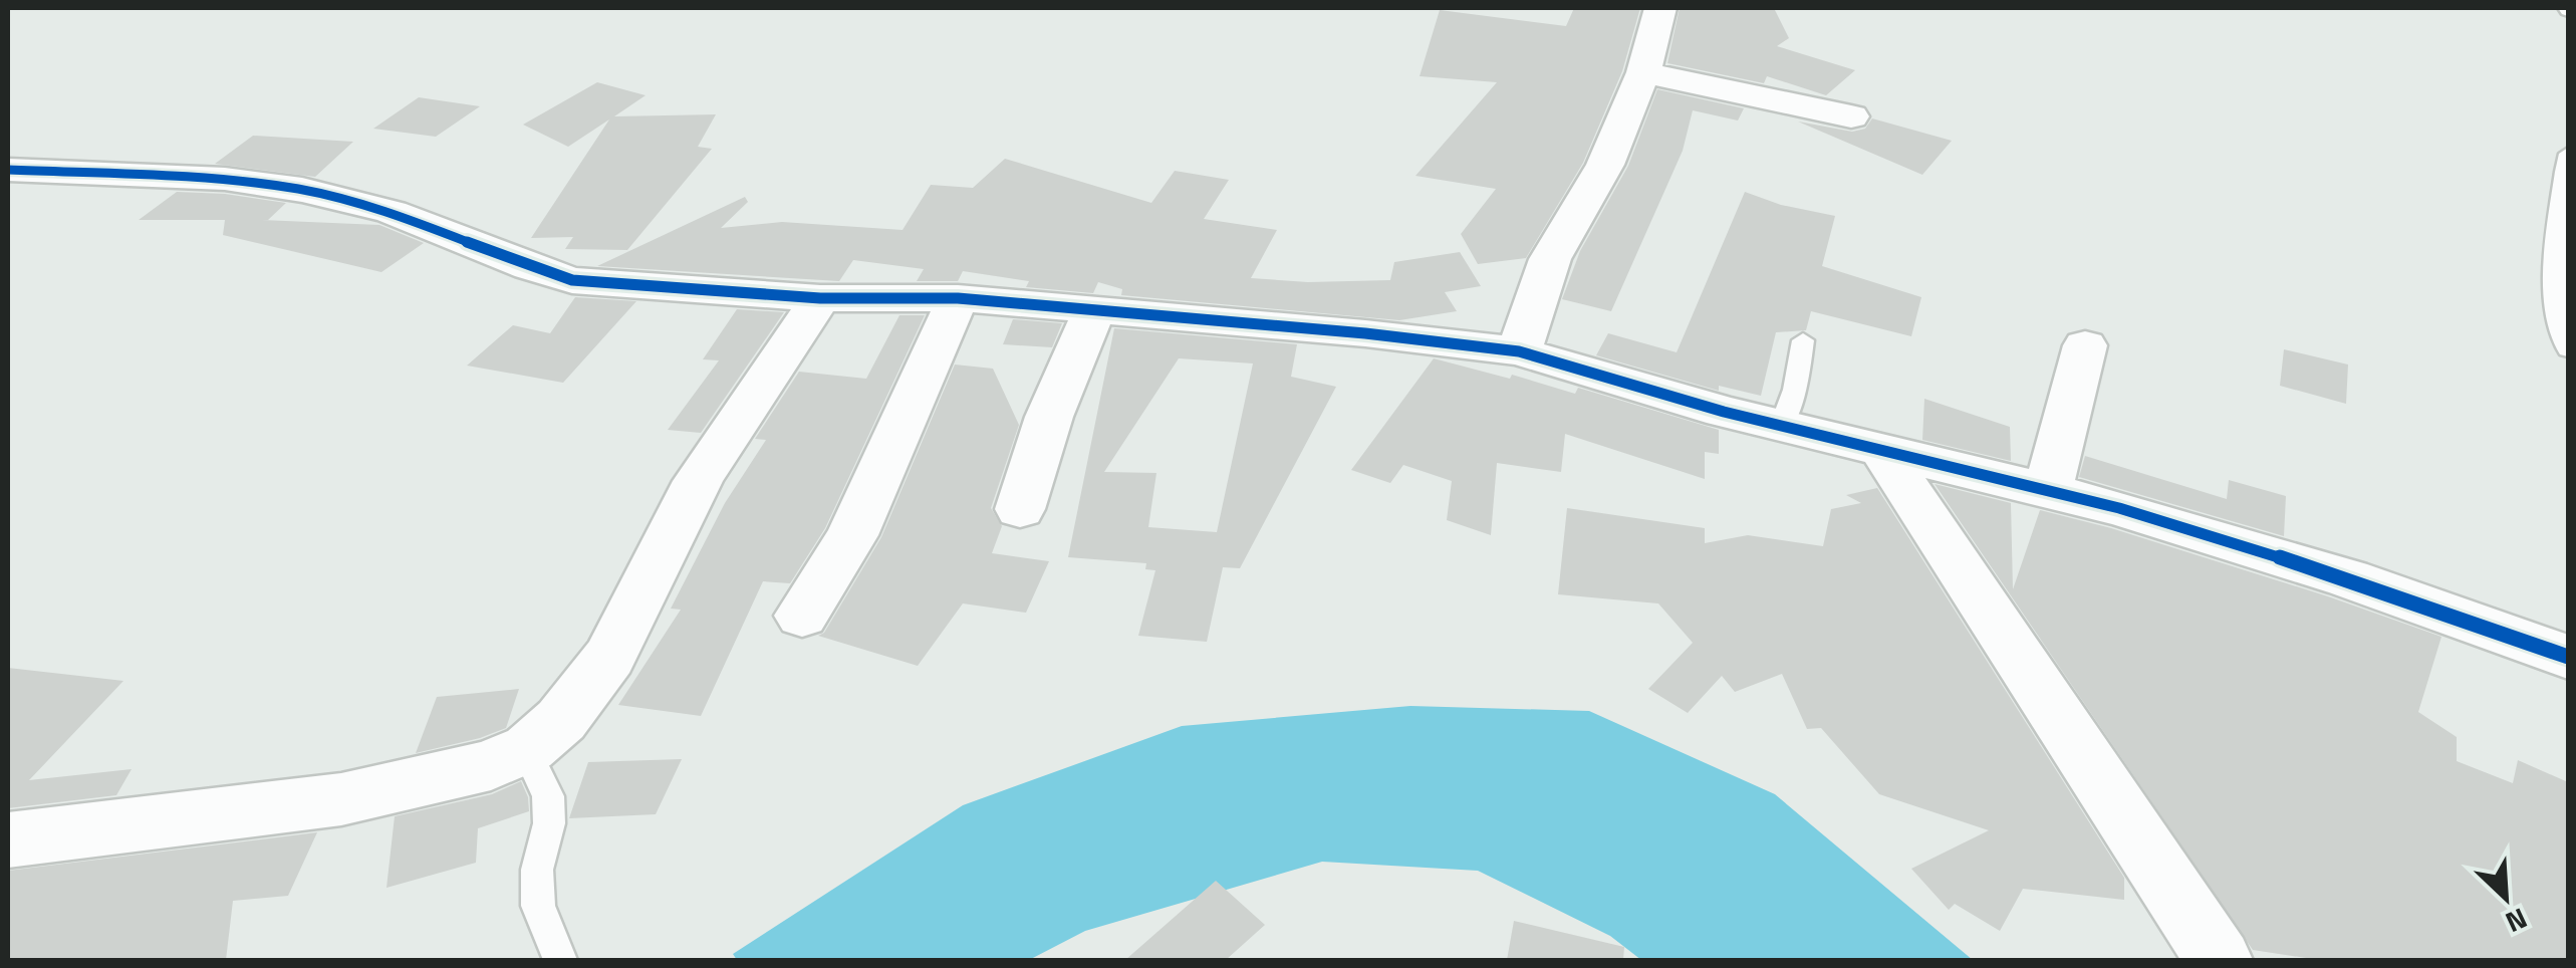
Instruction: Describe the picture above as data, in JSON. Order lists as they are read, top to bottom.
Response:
{
  "north": "bottom right"
}
